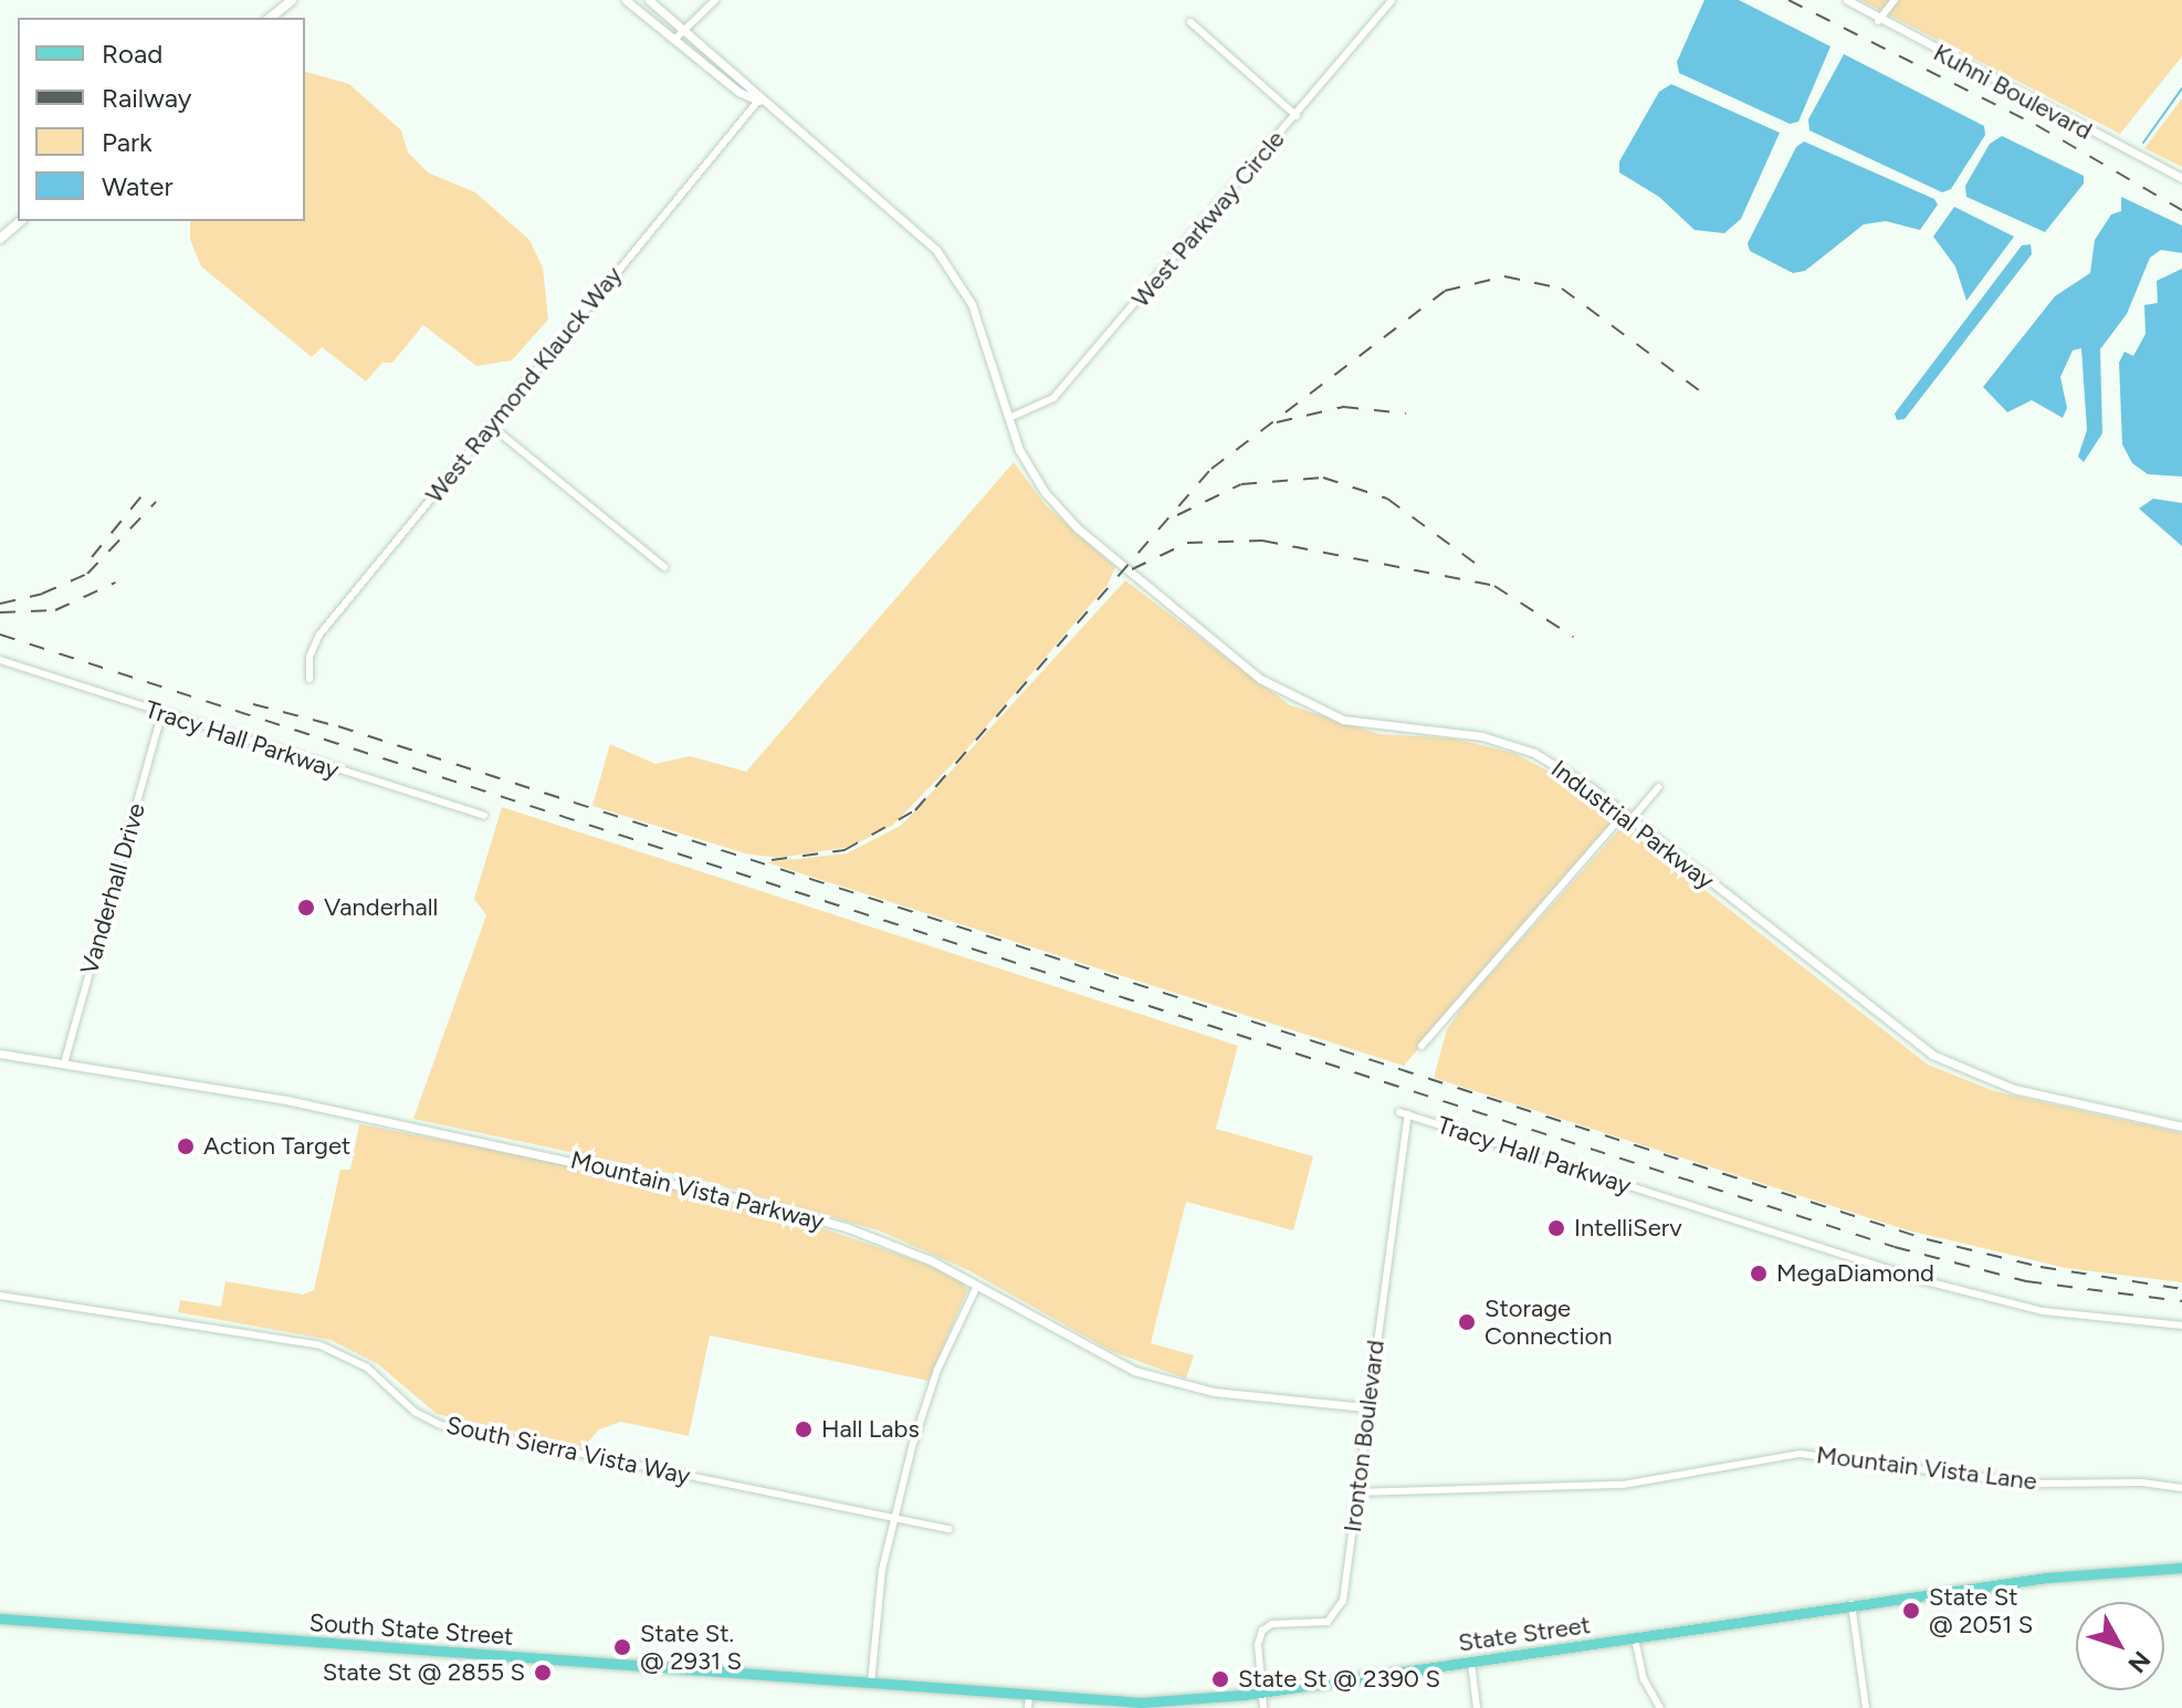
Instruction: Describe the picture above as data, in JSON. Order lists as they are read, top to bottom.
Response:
{
  "streets": {
    "main road": ["South State Street", "State Street"],
    "street": [
      "Kuhni Boulevard",
      "West Parkway Circle",
      "West Raymond Klauck Way",
      "Tracy Hall Parkway",
      "Industrial Parkway",
      "Vanderhall Drive",
      "Mountain Vista Parkway",
      "Ironton Boulevard",
      "South Sierra Vista Way",
      "Mountain Vista Lane"
    ]
  },
  "crossings": [
    ["West Parkway Circle", "Industrial Parkway"],
    ["West Raymond Klauck Way", "Industrial Parkway"],
    ["Tracy Hall Parkway", "Vanderhall Drive"],
    ["Tracy Hall Parkway", "Ironton Boulevard"],
    ["Vanderhall Drive", "Mountain Vista Parkway"],
    ["Mountain Vista Parkway", "Ironton Boulevard"],
    ["Ironton Boulevard", "Mountain Vista Lane"],
    ["Ironton Boulevard", "State Street"],
    ["South State Street", "State Street"]
  ],
  "places": [
    "Vanderhall",
    "Action Target",
    "IntelliServ",
    "MegaDiamond",
    "Storage Connection",
    "Hall Labs",
    "State St @ 2051 S",
    "State St. @ 2931 S",
    "State St @ 2855 S",
    "State St @ 2390 S"
  ],
  "legend": [
    "Road",
    "Railway",
    "Park",
    "Water"
  ],
  "north": "bottom right"
}
